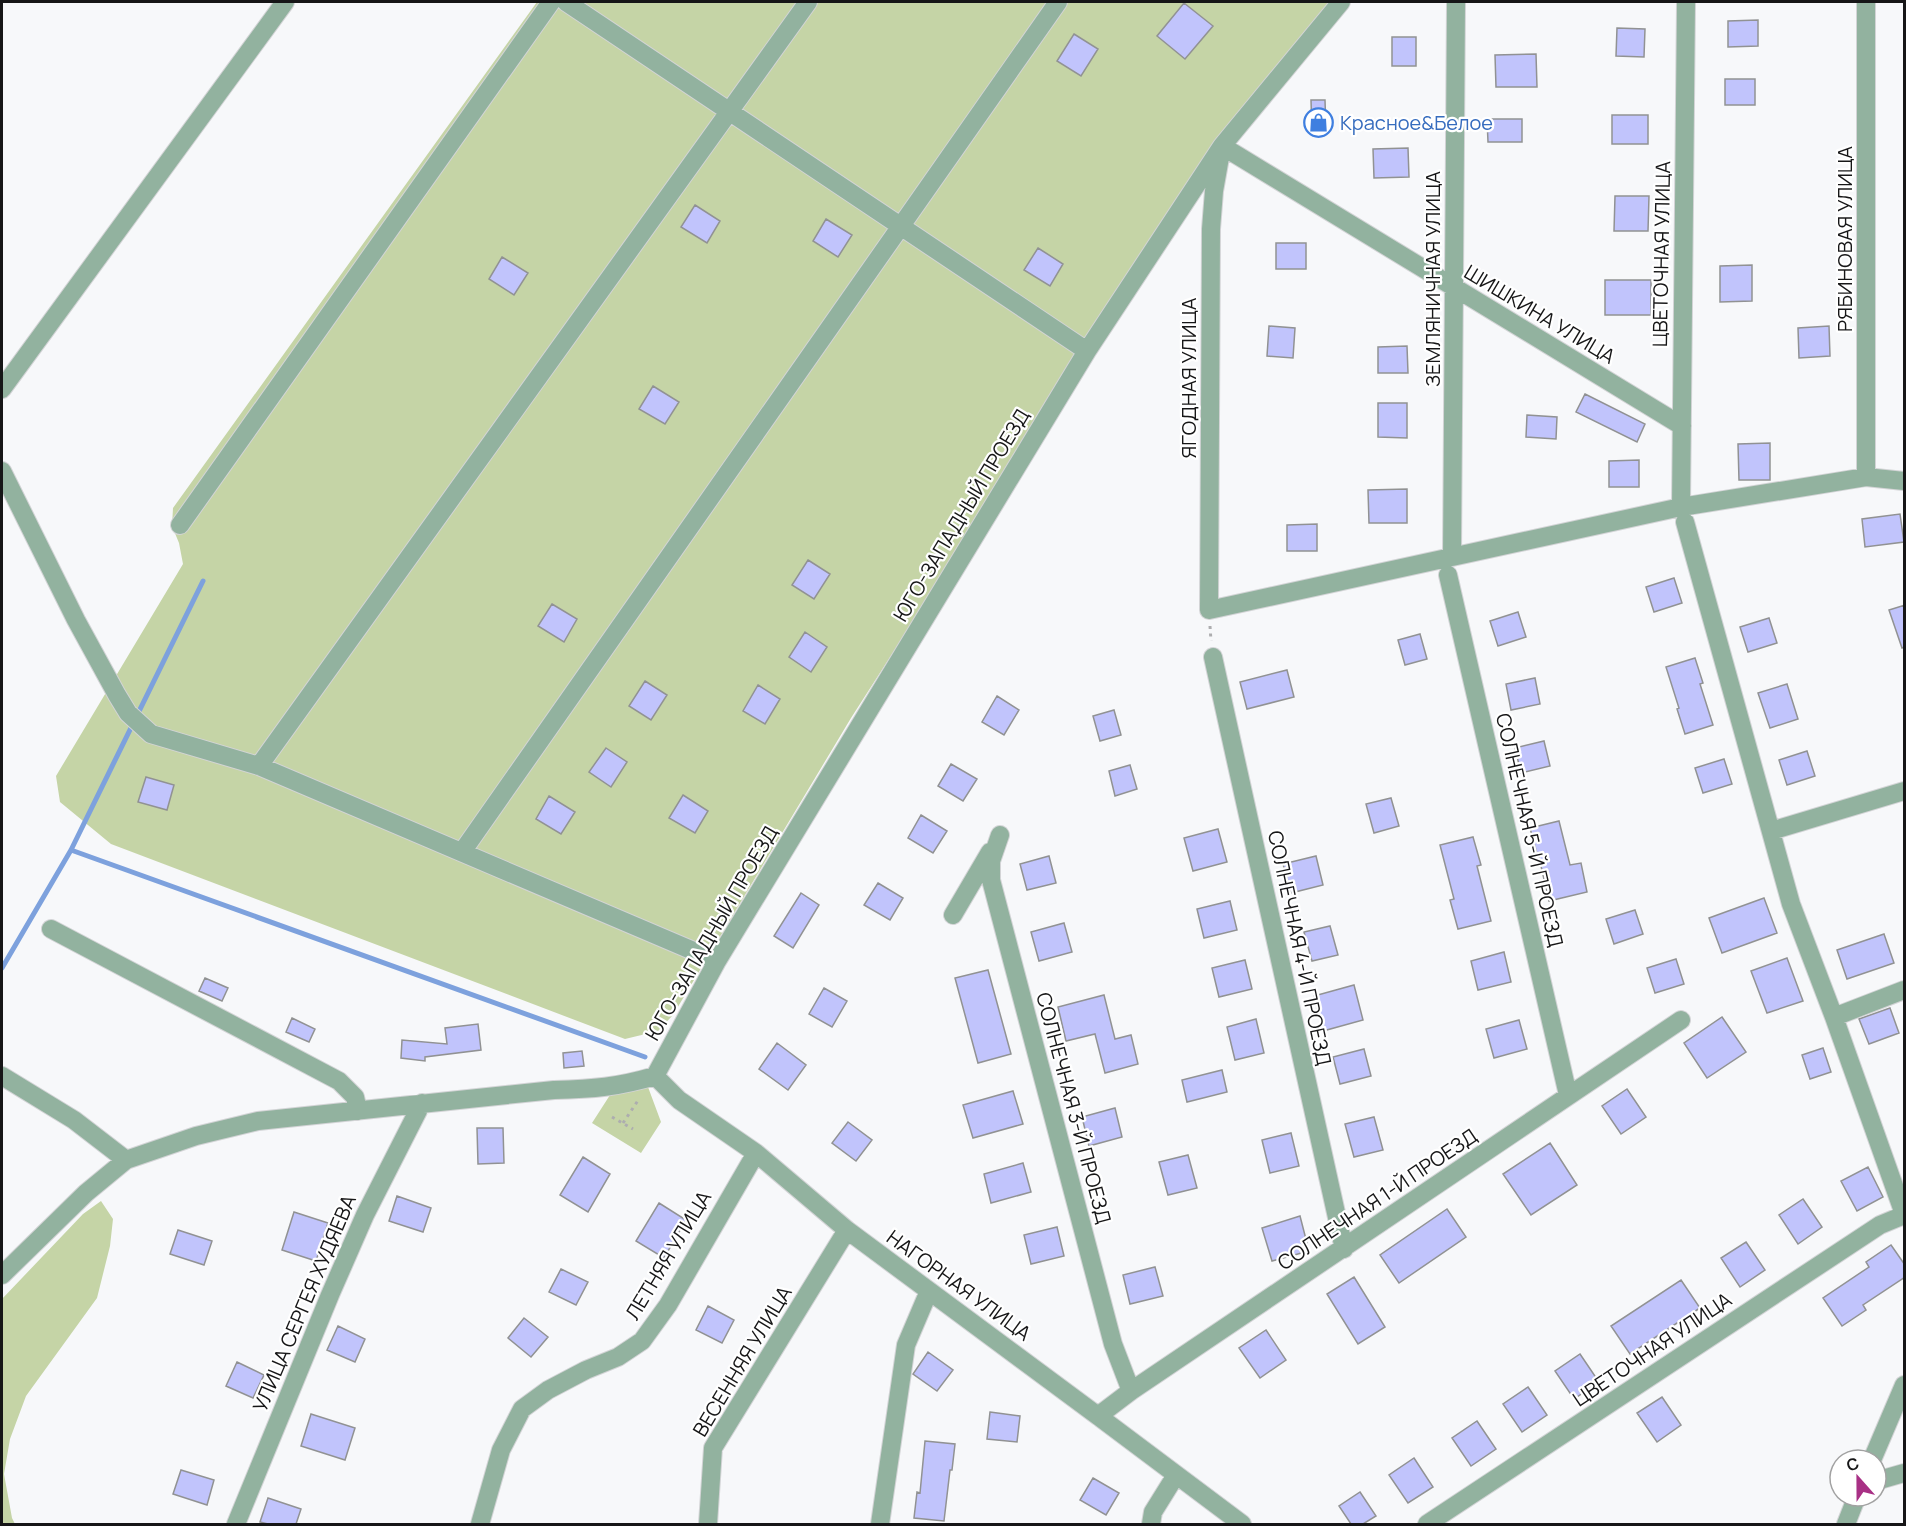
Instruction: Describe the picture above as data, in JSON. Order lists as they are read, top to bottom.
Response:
{
  "streets": {
    "street": [
      "РЯБИНОВАЯ УЛИЦА",
      "ЦВЕТОЧНАЯ УЛИЦА",
      "ЗЕМЛЯНИЧНАЯ УЛИЦА",
      "ШИШКИНА УЛИЦА",
      "ЯГОДНАЯ УЛИЦА",
      "ЮГО-ЗАПАДНЫЙ ПРОЕЗД",
      "СОЛНЕЧНАЯ 5-Й ПРОЕЗД",
      "СОЛНЕЧНАЯ 4-Й ПРОЕЗД",
      "СОЛНЕЧНАЯ 3-Й ПРОЕЗД",
      "СОЛНЕЧНАЯ 1-Й ПРОЕЗД",
      "ЛЕТНЯЯ УЛИЦА",
      "НАГОРНАЯ УЛИЦА",
      "УЛИЦА СЕРГЕЯ ХУДЯЕВА",
      "ВЕСЕННЯЯ УЛИЦА"
    ]
  },
  "crossings": [
    ["ЦВЕТОЧНАЯ УЛИЦА", "ШИШКИНА УЛИЦА"],
    ["ЗЕМЛЯНИЧНАЯ УЛИЦА", "ШИШКИНА УЛИЦА"],
    ["ШИШКИНА УЛИЦА", "ЯГОДНАЯ УЛИЦА"],
    ["ШИШКИНА УЛИЦА", "ЮГО-ЗАПАДНЫЙ ПРОЕЗД"],
    ["ЯГОДНАЯ УЛИЦА", "ЮГО-ЗАПАДНЫЙ ПРОЕЗД"],
    ["ЮГО-ЗАПАДНЫЙ ПРОЕЗД", "НАГОРНАЯ УЛИЦА"],
    ["СОЛНЕЧНАЯ 5-Й ПРОЕЗД", "СОЛНЕЧНАЯ 1-Й ПРОЕЗД"],
    ["СОЛНЕЧНАЯ 4-Й ПРОЕЗД", "СОЛНЕЧНАЯ 1-Й ПРОЕЗД"],
    ["СОЛНЕЧНАЯ 3-Й ПРОЕЗД", "СОЛНЕЧНАЯ 1-Й ПРОЕЗД"],
    ["СОЛНЕЧНАЯ 1-Й ПРОЕЗД", "НАГОРНАЯ УЛИЦА"],
    ["ЛЕТНЯЯ УЛИЦА", "НАГОРНАЯ УЛИЦА"],
    ["НАГОРНАЯ УЛИЦА", "ВЕСЕННЯЯ УЛИЦА"]
  ],
  "places": {
    "shop": ["Красное&Белое"]
  },
  "north": "top"
}
